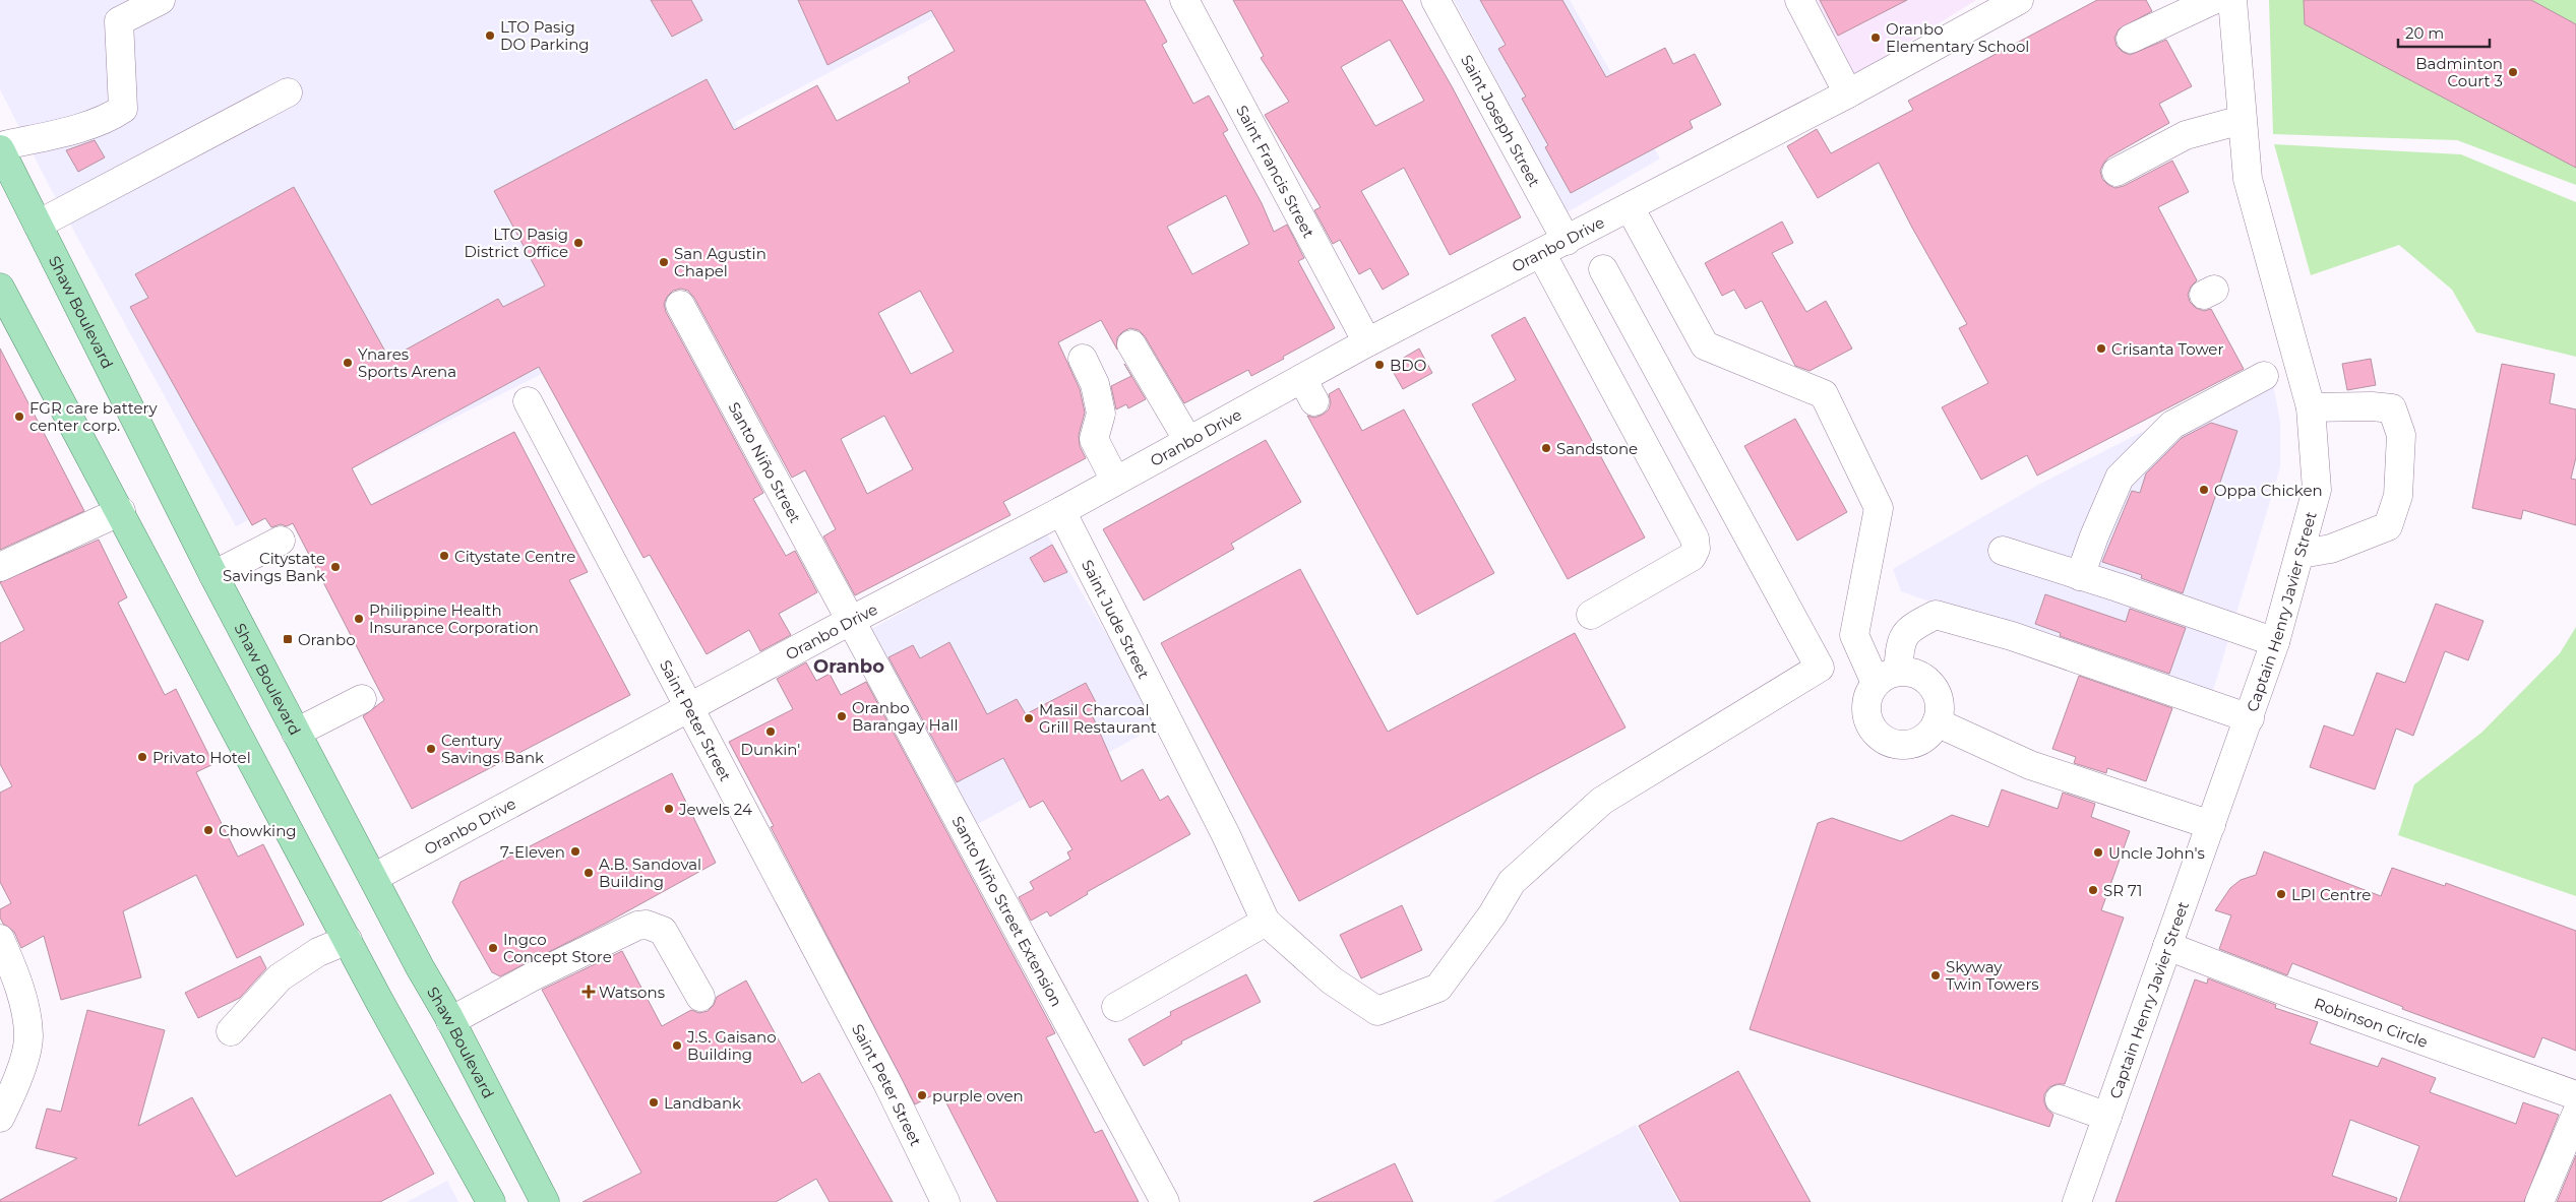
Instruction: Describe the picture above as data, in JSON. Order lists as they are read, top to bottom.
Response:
{
  "streets": {
    "main road": ["Shaw Boulevard"],
    "street": [
      "Saint Joseph Street",
      "Saint Francis Street",
      "Oranbo Drive",
      "Santo Niño Street",
      "Captain Henry Javier Street",
      "Saint Jude Street",
      "Saint Peter Street",
      "Santo Niño Street Extension",
      "Robinson Circle"
    ]
  },
  "crossings": [
    ["Saint Joseph Street", "Oranbo Drive"],
    ["Saint Francis Street", "Oranbo Drive"],
    ["Oranbo Drive", "Shaw Boulevard"],
    ["Oranbo Drive", "Santo Niño Street"],
    ["Oranbo Drive", "Saint Jude Street"],
    ["Oranbo Drive", "Saint Peter Street"],
    ["Oranbo Drive", "Santo Niño Street Extension"],
    ["Santo Niño Street", "Santo Niño Street Extension"],
    ["Captain Henry Javier Street", "Robinson Circle"]
  ],
  "districts": ["Oranbo"],
  "places": {
    "other": [
      "LTO Pasig DO Parking",
      "Oranbo Elementary School",
      "Badminton Court 3",
      "LTO Pasig District Office",
      "San Agustin Chapel",
      "Crisanta Tower",
      "Ynares Sports Arena",
      "BDO",
      "FGR care battery center corp.",
      "Sandstone",
      "Oppa Chicken",
      "Citystate Centre",
      "Citystate Savings Bank",
      "Philippine Health Insurance Corporation",
      "Oranbo Barangay Hall",
      "Masil Charcoal Grill Restaurant",
      "Dunkin'",
      "Century Savings Bank",
      "Privato Hotel",
      "Jewels 24",
      "Chowking",
      "7-Eleven",
      "Uncle John's",
      "A.B. Sandoval Building",
      "SR 71",
      "LPI Centre",
      "Ingco Concept Store",
      "Skyway Twin Towers",
      "J.S. Gaisano Building",
      "purple oven",
      "Landbank"
    ],
    "transit": ["Oranbo"],
    "health": ["Watsons"]
  },
  "scale_bar": "20 m"
}
